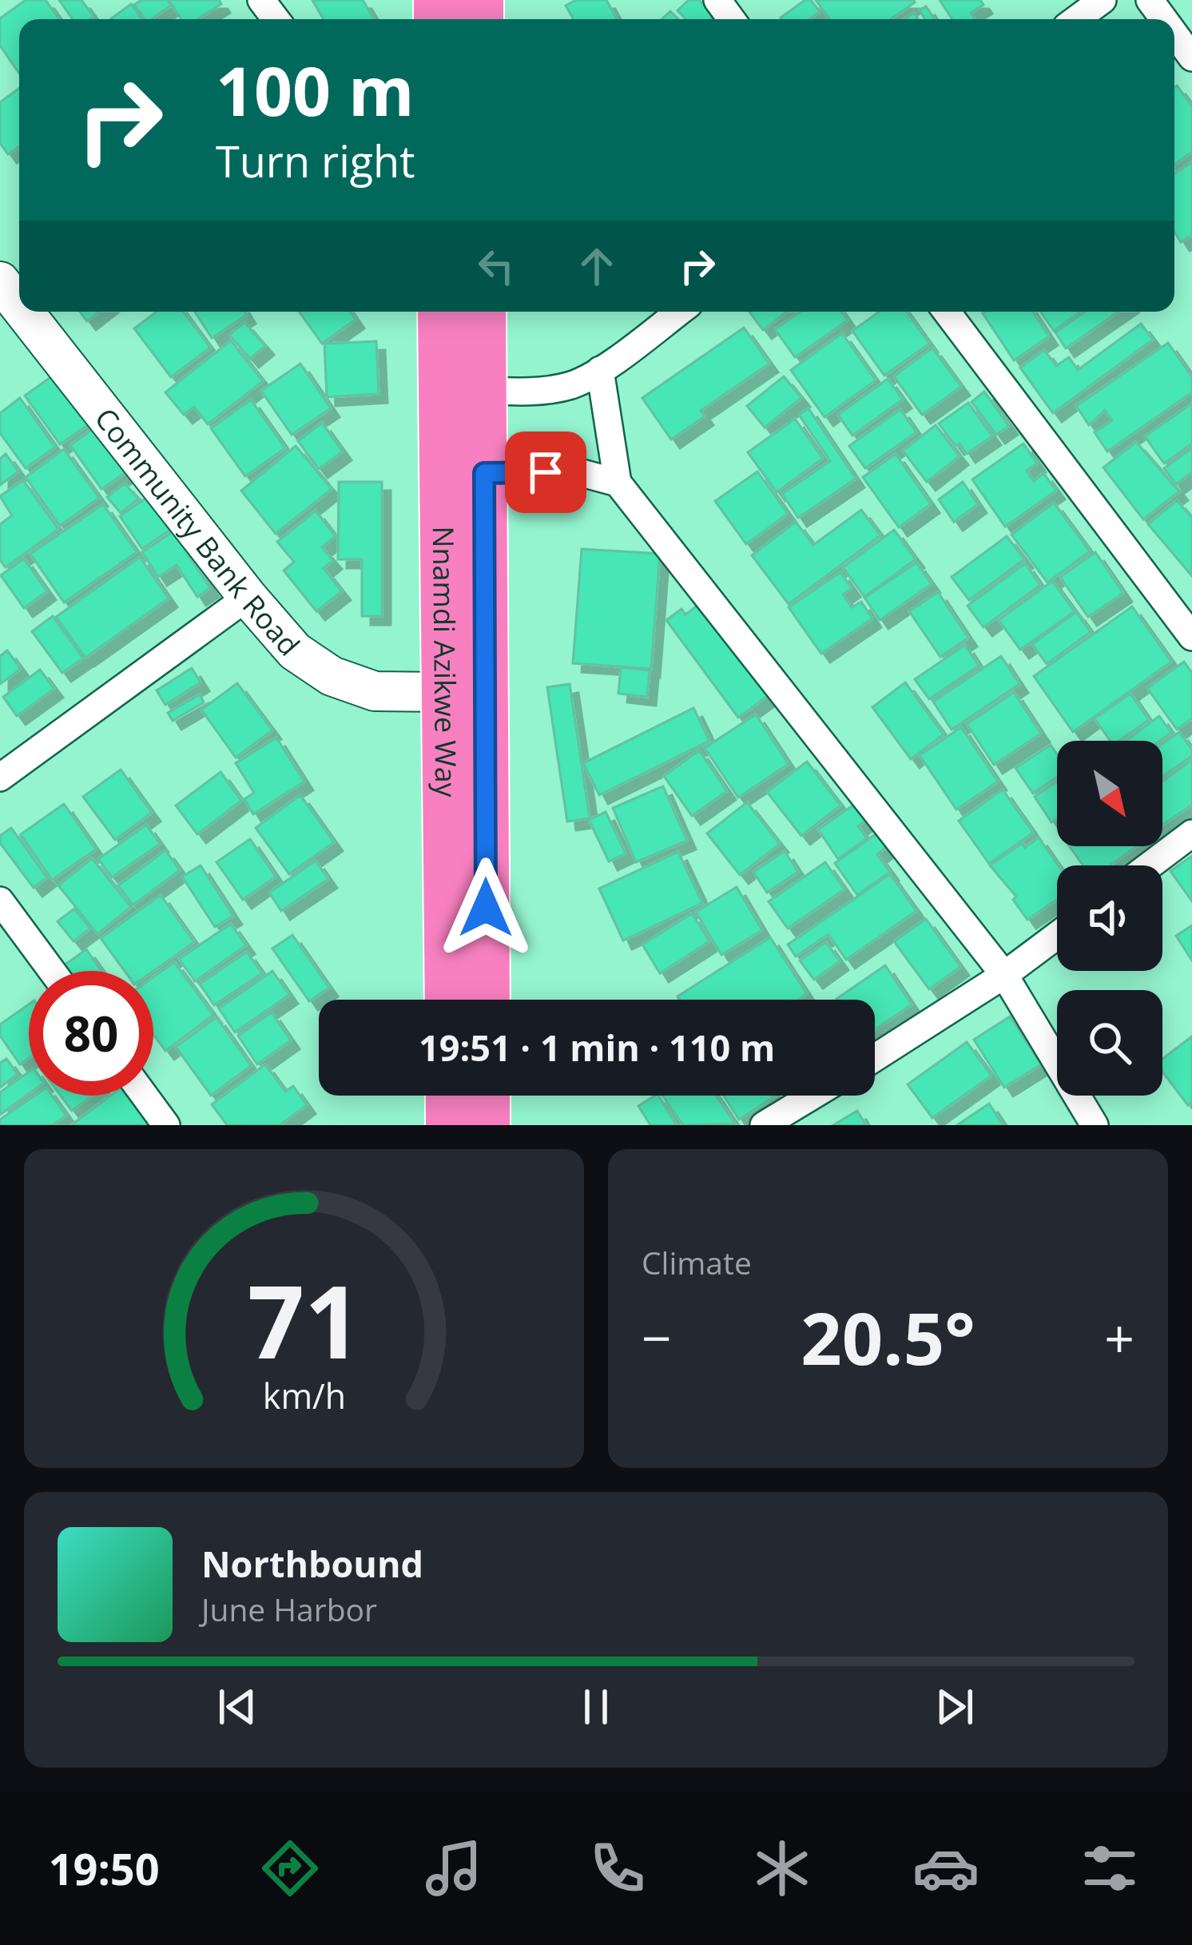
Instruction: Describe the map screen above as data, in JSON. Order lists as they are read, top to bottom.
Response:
{
  "streets": {
    "highway": ["Nnamdi Azikwe Way"],
    "street": ["Community Bank Road"]
  },
  "crossings": [
    ["Community Bank Road", "Nnamdi Azikwe Way"]
  ],
  "north": "bottom right",
  "page": {
    "turn": ["100 m", "Turn right"],
    "limit": "80",
    "trip": "19:51 · 1 min · 110 m",
    "tile": "Climate",
    "heat": ["−", "20.5°", "+"],
    "song": ["Northbound", "June Harbor"],
    "tabs": "19:50",
    "gauge": ["71", "km/h"]
  }
}
